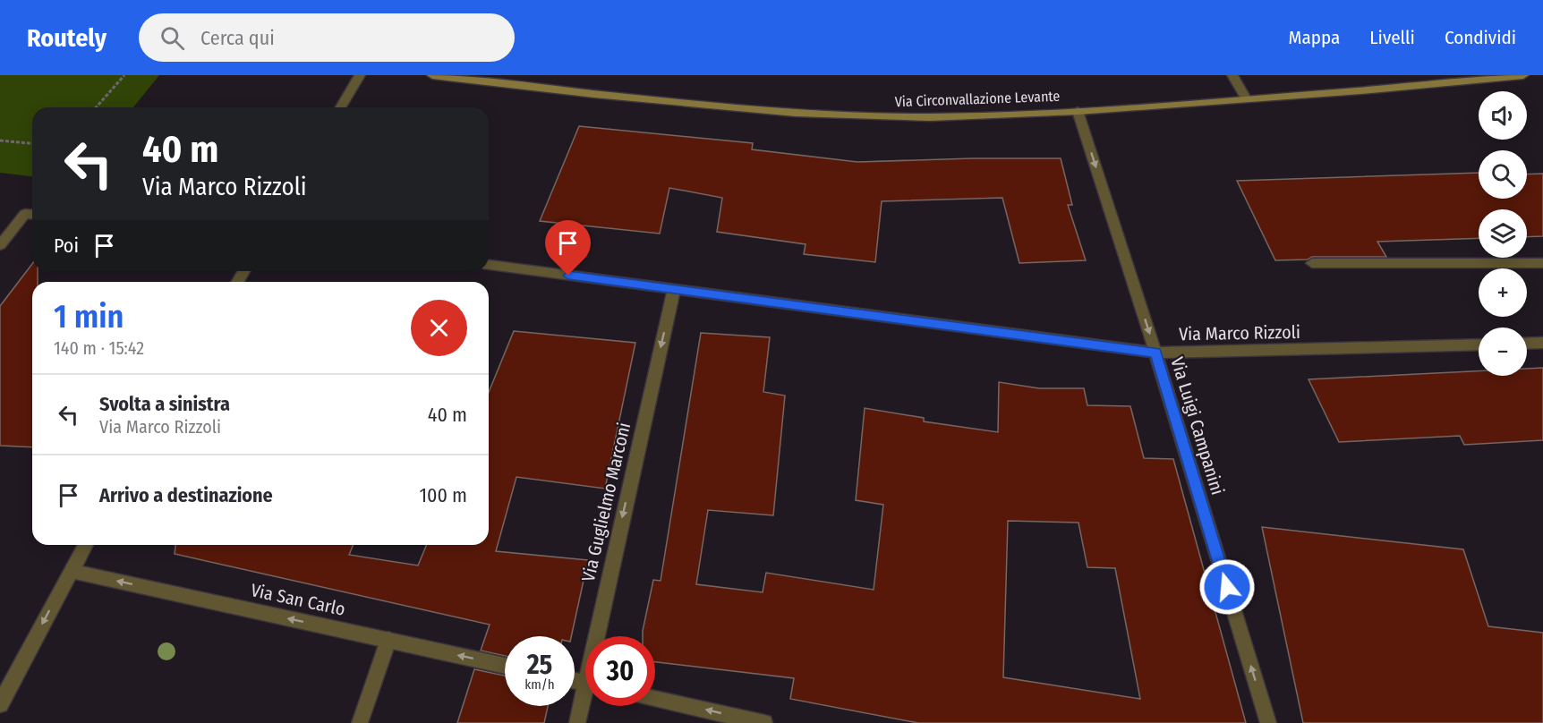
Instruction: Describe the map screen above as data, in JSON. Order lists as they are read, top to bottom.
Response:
{
  "streets": {
    "main road": ["Via Circonvallazione Levante"],
    "street": [
      "Via Marco Rizzoli",
      "Via Luigi Campanini",
      "Via Guglielmo Marconi",
      "Via San Carlo"
    ]
  },
  "crossings": [
    ["Via Circonvallazione Levante", "Via Luigi Campanini"],
    ["Via Marco Rizzoli", "Via Luigi Campanini"],
    ["Via Marco Rizzoli", "Via Guglielmo Marconi"]
  ],
  "one_way": ["Via Guglielmo Marconi", "Via San Carlo"],
  "page": {
    "header": "Routely",
    "search": "Cerca qui",
    "nav": ["Mappa", "Livelli", "Condividi"],
    "map_buttons": ["+", "−"],
    "turn": ["40 m", "Via Marco Rizzoli"],
    "then": "Poi",
    "heading": ["1 min", "140 m · 15:42"],
    "list": [
      {
        "name": "Svolta a sinistra",
        "note": "Via Marco Rizzoli",
        "value": "40 m"
      },
      {
        "name": "Arrivo a destinazione",
        "value": "100 m"
      }
    ],
    "speed": "25 km/h",
    "limit": "30"
  }
}
